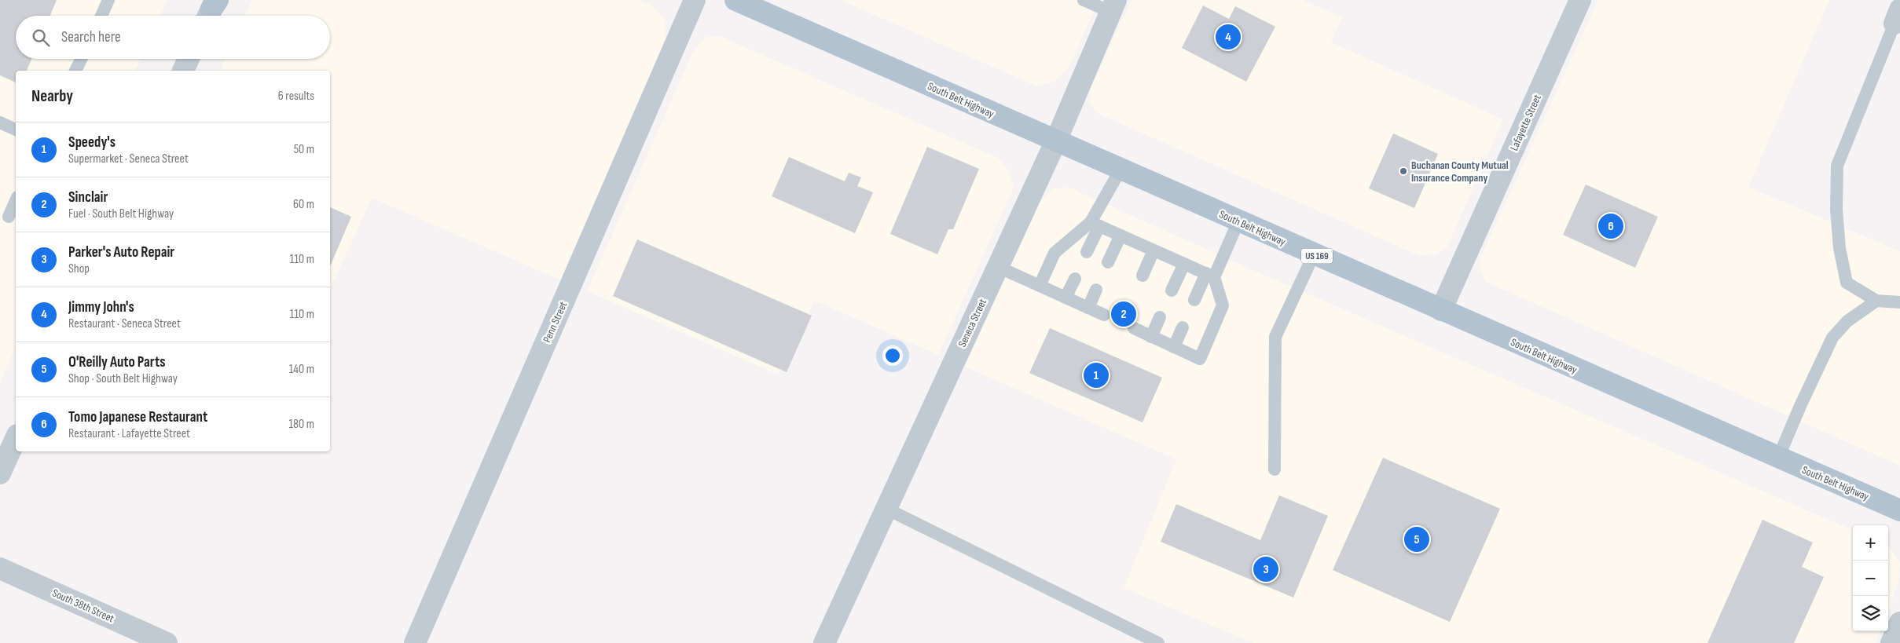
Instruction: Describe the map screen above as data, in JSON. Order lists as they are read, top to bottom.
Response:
{
  "streets": {
    "main road": ["South Belt Highway", "US 169"],
    "street": [
      "Lafayette Street",
      "Penn Street",
      "Seneca Street",
      "South 38th Street"
    ]
  },
  "crossings": [
    ["South Belt Highway", "Lafayette Street"],
    ["South Belt Highway", "Seneca Street"]
  ],
  "places": ["Buchanan County Mutual Insurance Company"],
  "page": {
    "search": "Search here",
    "pins": [
      "4",
      "6",
      "2",
      "1",
      "5",
      "3"
    ],
    "heading": ["Nearby", "6 results"],
    "list": [
      {
        "mark": "1",
        "name": "Speedy's",
        "note": "Supermarket · Seneca Street",
        "value": "50 m"
      },
      {
        "mark": "2",
        "name": "Sinclair",
        "note": "Fuel · South Belt Highway",
        "value": "60 m"
      },
      {
        "mark": "3",
        "name": "Parker's Auto Repair",
        "note": "Shop",
        "value": "110 m"
      },
      {
        "mark": "4",
        "name": "Jimmy John's",
        "note": "Restaurant · Seneca Street",
        "value": "110 m"
      },
      {
        "mark": "5",
        "name": "O'Reilly Auto Parts",
        "note": "Shop · South Belt Highway",
        "value": "140 m"
      },
      {
        "mark": "6",
        "name": "Tomo Japanese Restaurant",
        "note": "Restaurant · Lafayette Street",
        "value": "180 m"
      }
    ],
    "map_buttons": ["+", "−"]
  }
}
